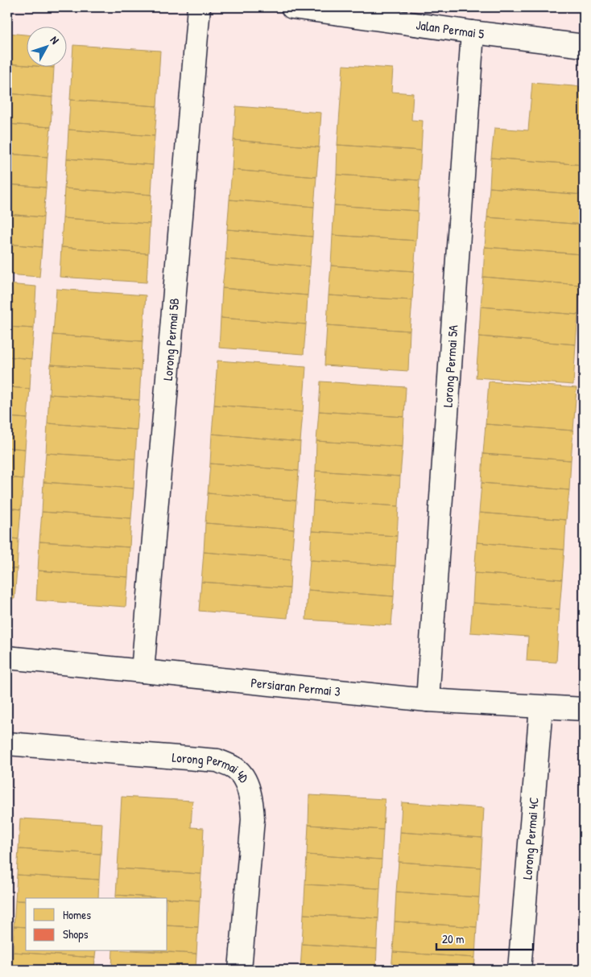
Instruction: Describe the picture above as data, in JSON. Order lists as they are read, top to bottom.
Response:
{
  "streets": {
    "street": [
      "Jalan Permai 5",
      "Lorong Permai 5B",
      "Lorong Permai 5A",
      "Persiaran Permai 3",
      "Lorong Permai 4D",
      "Lorong Permai 4C"
    ]
  },
  "crossings": [
    ["Jalan Permai 5", "Lorong Permai 5A"],
    ["Lorong Permai 5B", "Persiaran Permai 3"],
    ["Lorong Permai 5A", "Persiaran Permai 3"],
    ["Persiaran Permai 3", "Lorong Permai 4C"]
  ],
  "legend": ["Homes", "Shops"],
  "scale_bar": "20 m",
  "north": "top right"
}
